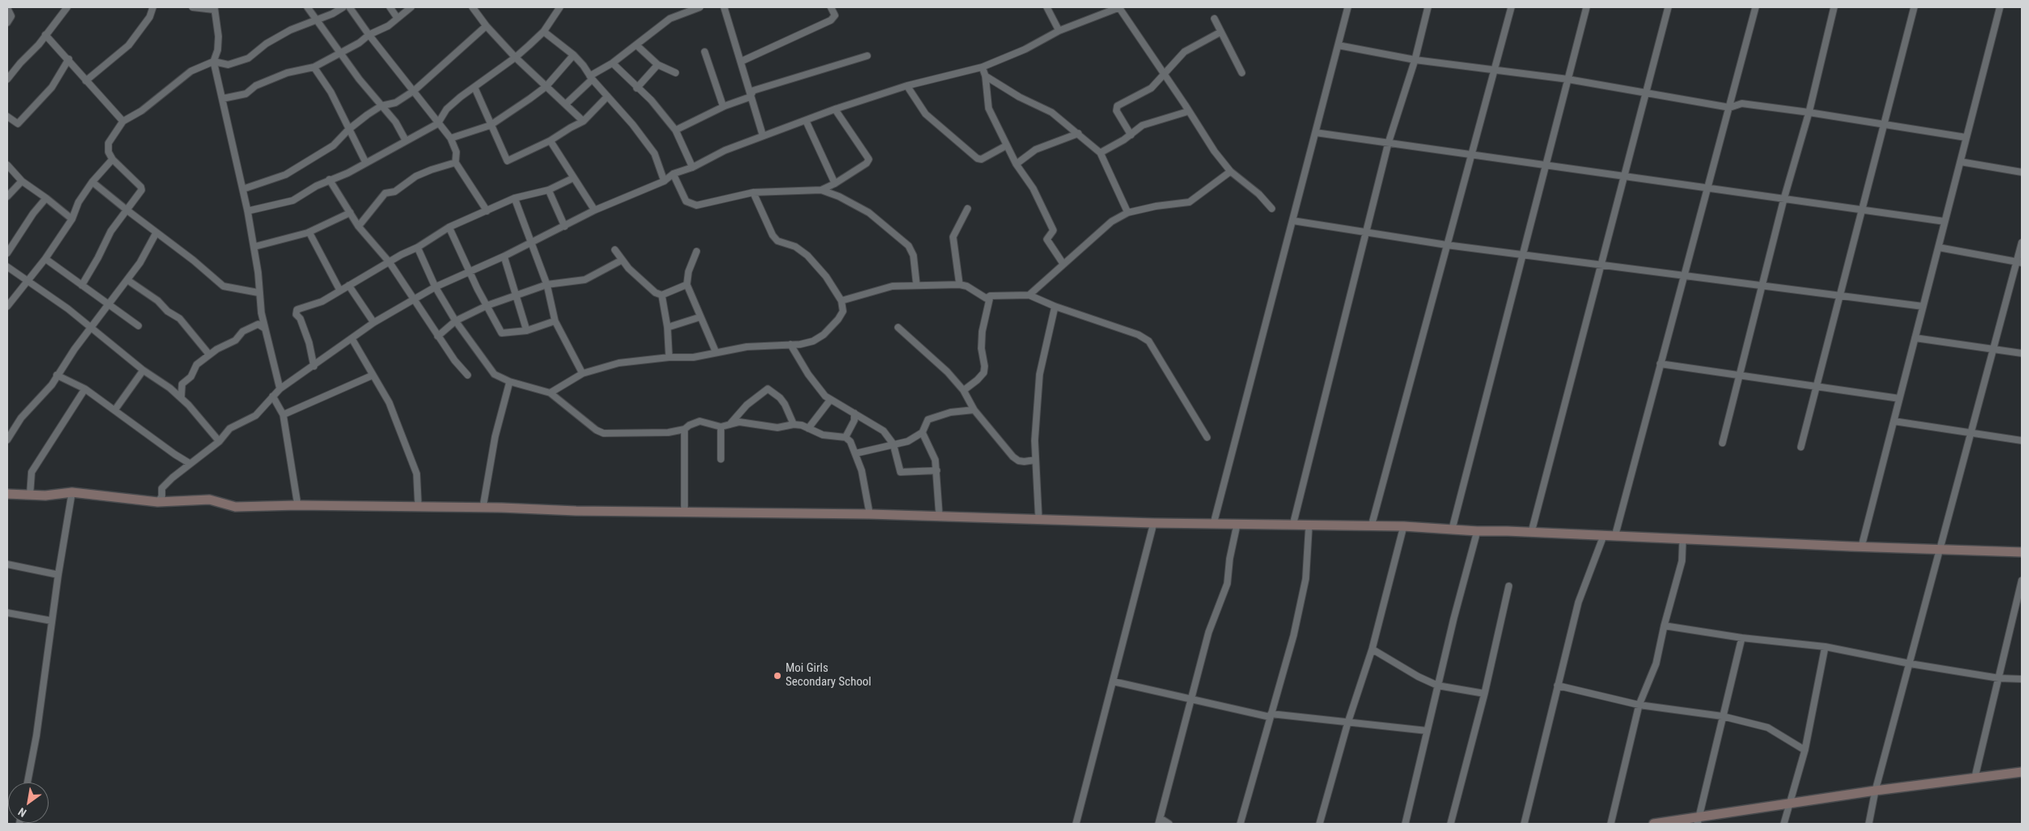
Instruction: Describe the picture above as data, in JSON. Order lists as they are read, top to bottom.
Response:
{
  "places": ["Moi Girls Secondary School"],
  "north": "bottom left"
}
